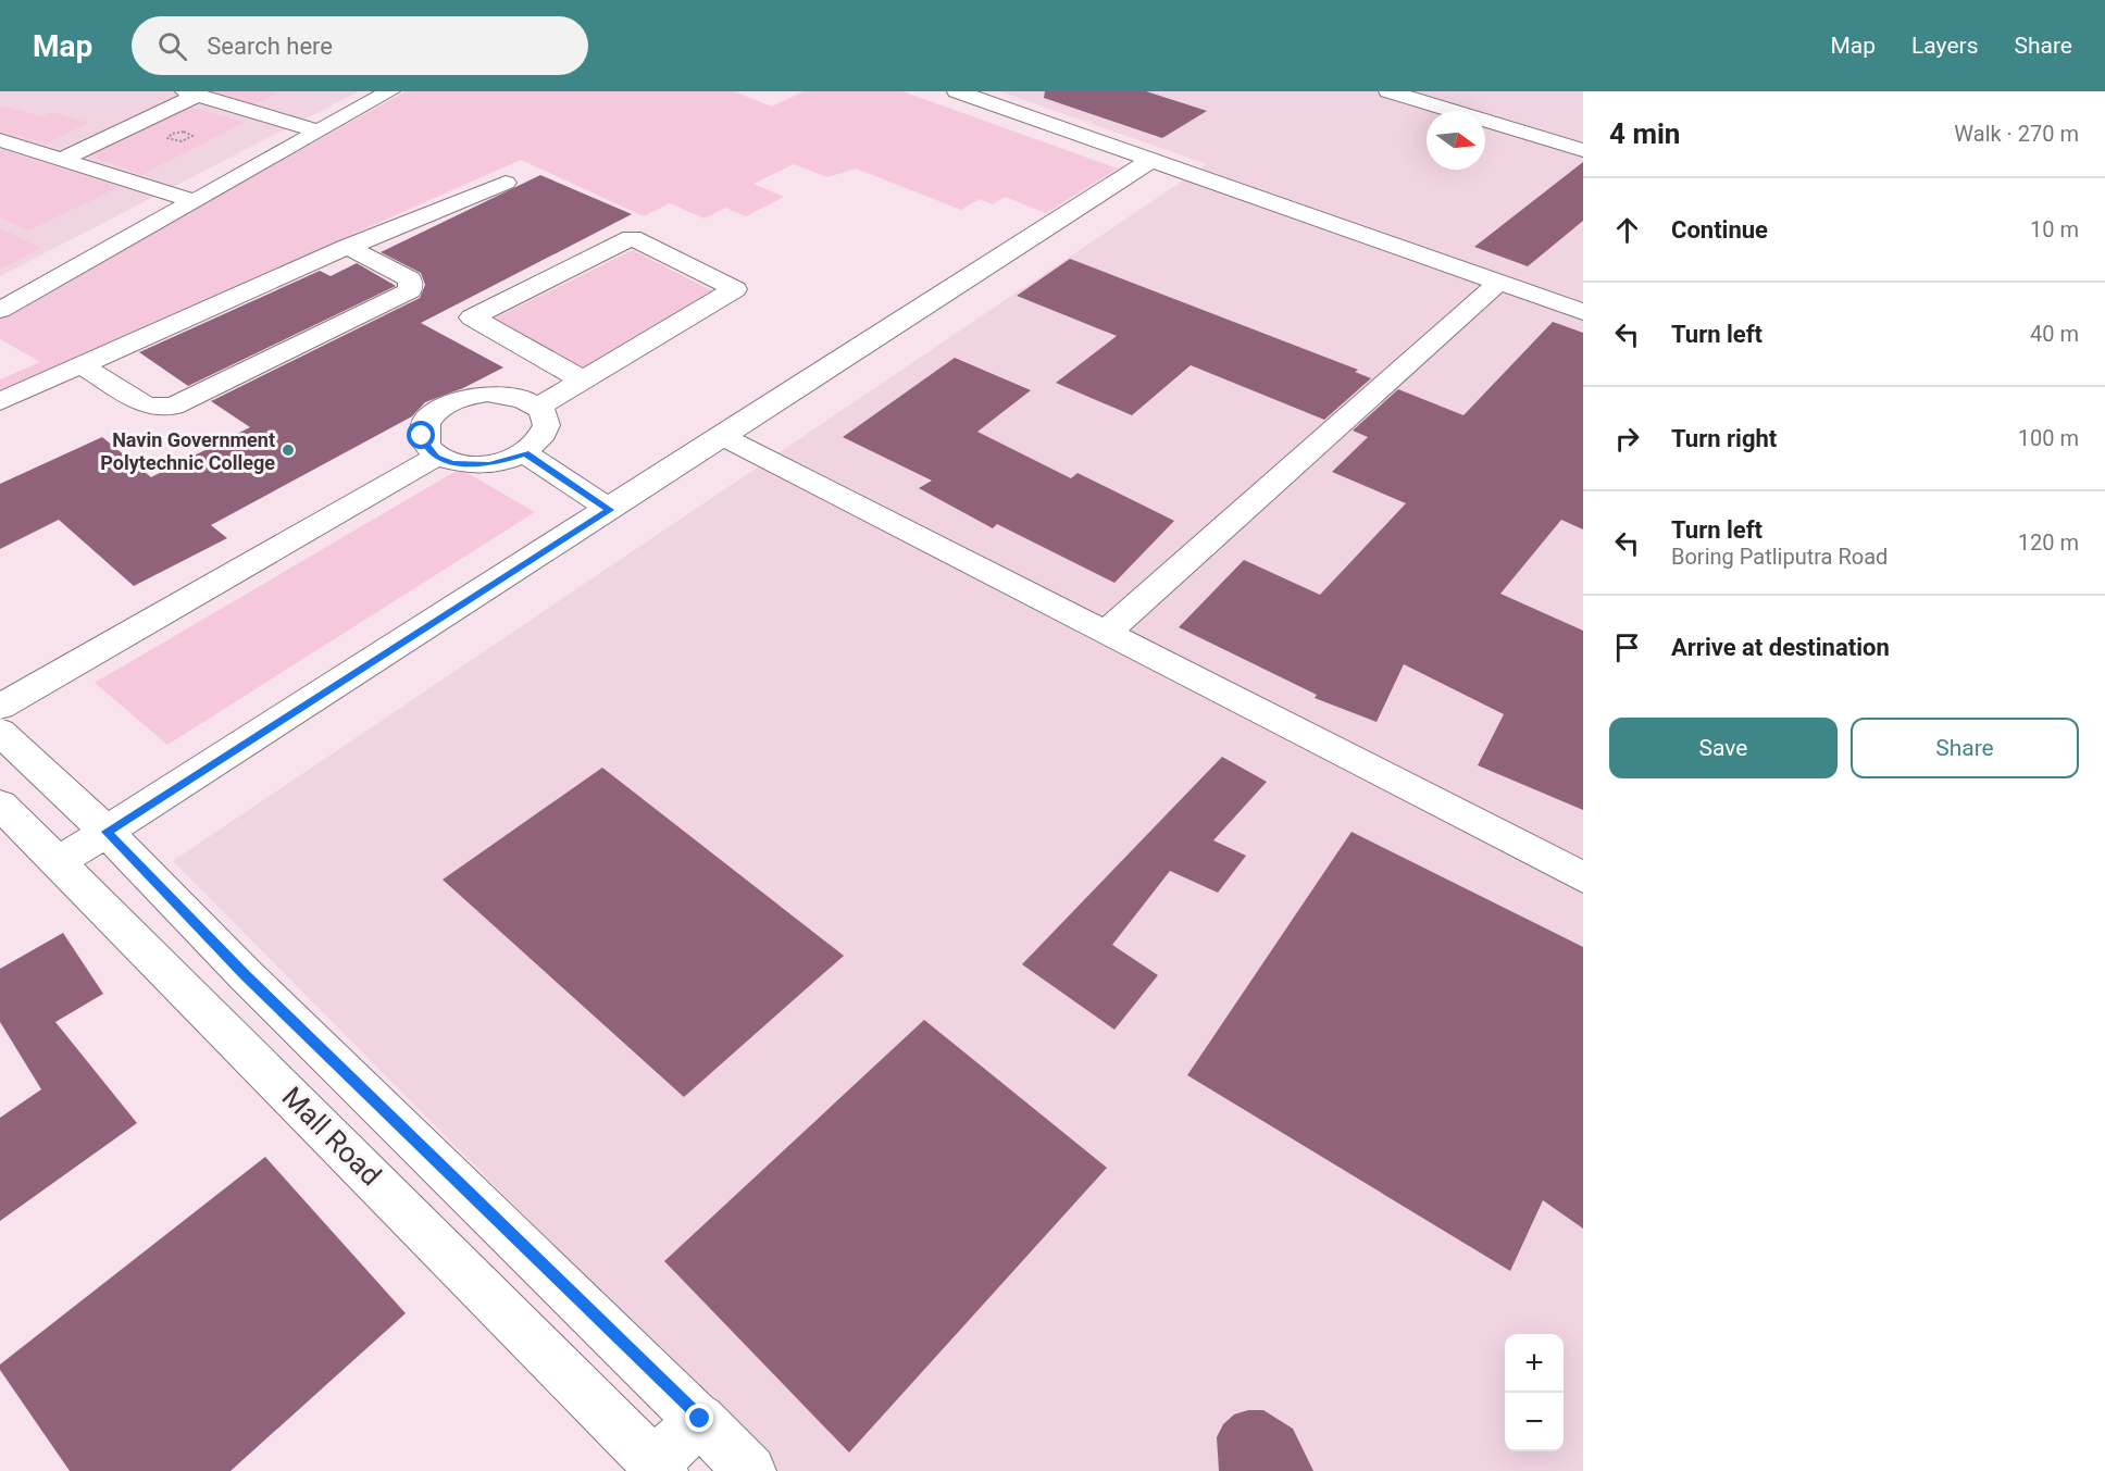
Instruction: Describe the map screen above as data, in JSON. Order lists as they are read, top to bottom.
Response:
{
  "streets": {
    "street": ["Mall Road"]
  },
  "places": ["Navin Government Polytechnic College"],
  "north": "right",
  "page": {
    "header": "Map",
    "search": "Search here",
    "nav": ["Map", "Layers", "Share"],
    "heading": ["4 min", "Walk · 270 m"],
    "list": [
      ["Continue", "10 m"],
      ["Turn left", "40 m"],
      ["Turn right", "100 m"],
      ["Turn left", "Boring Patliputra Road", "120 m"],
      "Arrive at destination"
    ],
    "buttons": ["Save", "Share"],
    "map_buttons": ["+", "−"]
  }
}
